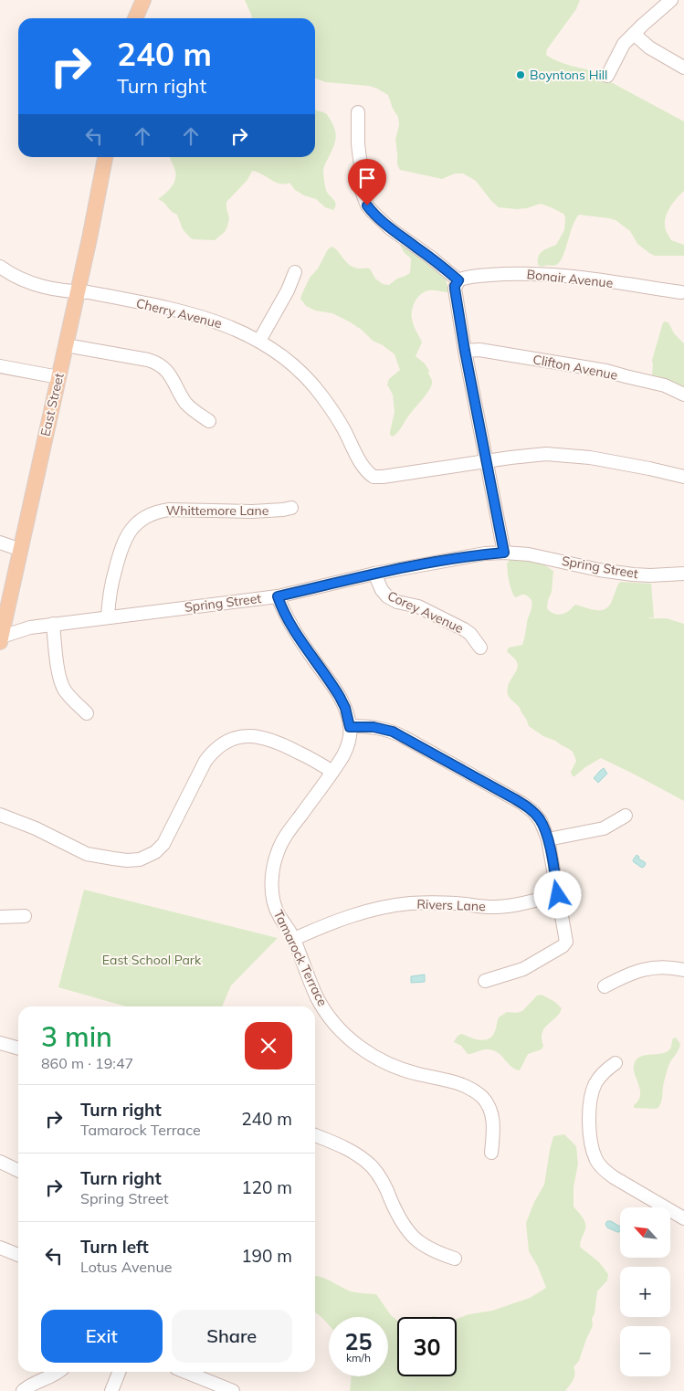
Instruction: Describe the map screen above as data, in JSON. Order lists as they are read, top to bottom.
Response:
{
  "streets": {
    "main road": ["East Street"],
    "street": [
      "Bonair Avenue",
      "Cherry Avenue",
      "Clifton Avenue",
      "Whittemore Lane",
      "Spring Street",
      "Corey Avenue",
      "Rivers Lane",
      "Tamarock Terrace"
    ]
  },
  "crossings": [
    ["Cherry Avenue", "East Street"],
    ["East Street", "Spring Street"],
    ["Whittemore Lane", "Spring Street"],
    ["Spring Street", "Corey Avenue"],
    ["Spring Street", "Tamarock Terrace"],
    ["Rivers Lane", "Tamarock Terrace"]
  ],
  "parks": ["East School Park"],
  "places": ["Boyntons Hill"],
  "north": "top left",
  "page": {
    "turn": ["240 m", "Turn right"],
    "heading": ["3 min", "860 m · 19:47"],
    "list": [
      {
        "name": "Turn right",
        "note": "Tamarock Terrace",
        "value": "240 m"
      },
      {
        "name": "Turn right",
        "note": "Spring Street",
        "value": "120 m"
      },
      {
        "name": "Turn left",
        "note": "Lotus Avenue",
        "value": "190 m"
      }
    ],
    "map_buttons": ["+", "−"],
    "buttons": ["Exit", "Share"],
    "speed": "25 km/h",
    "limit": "30"
  }
}
